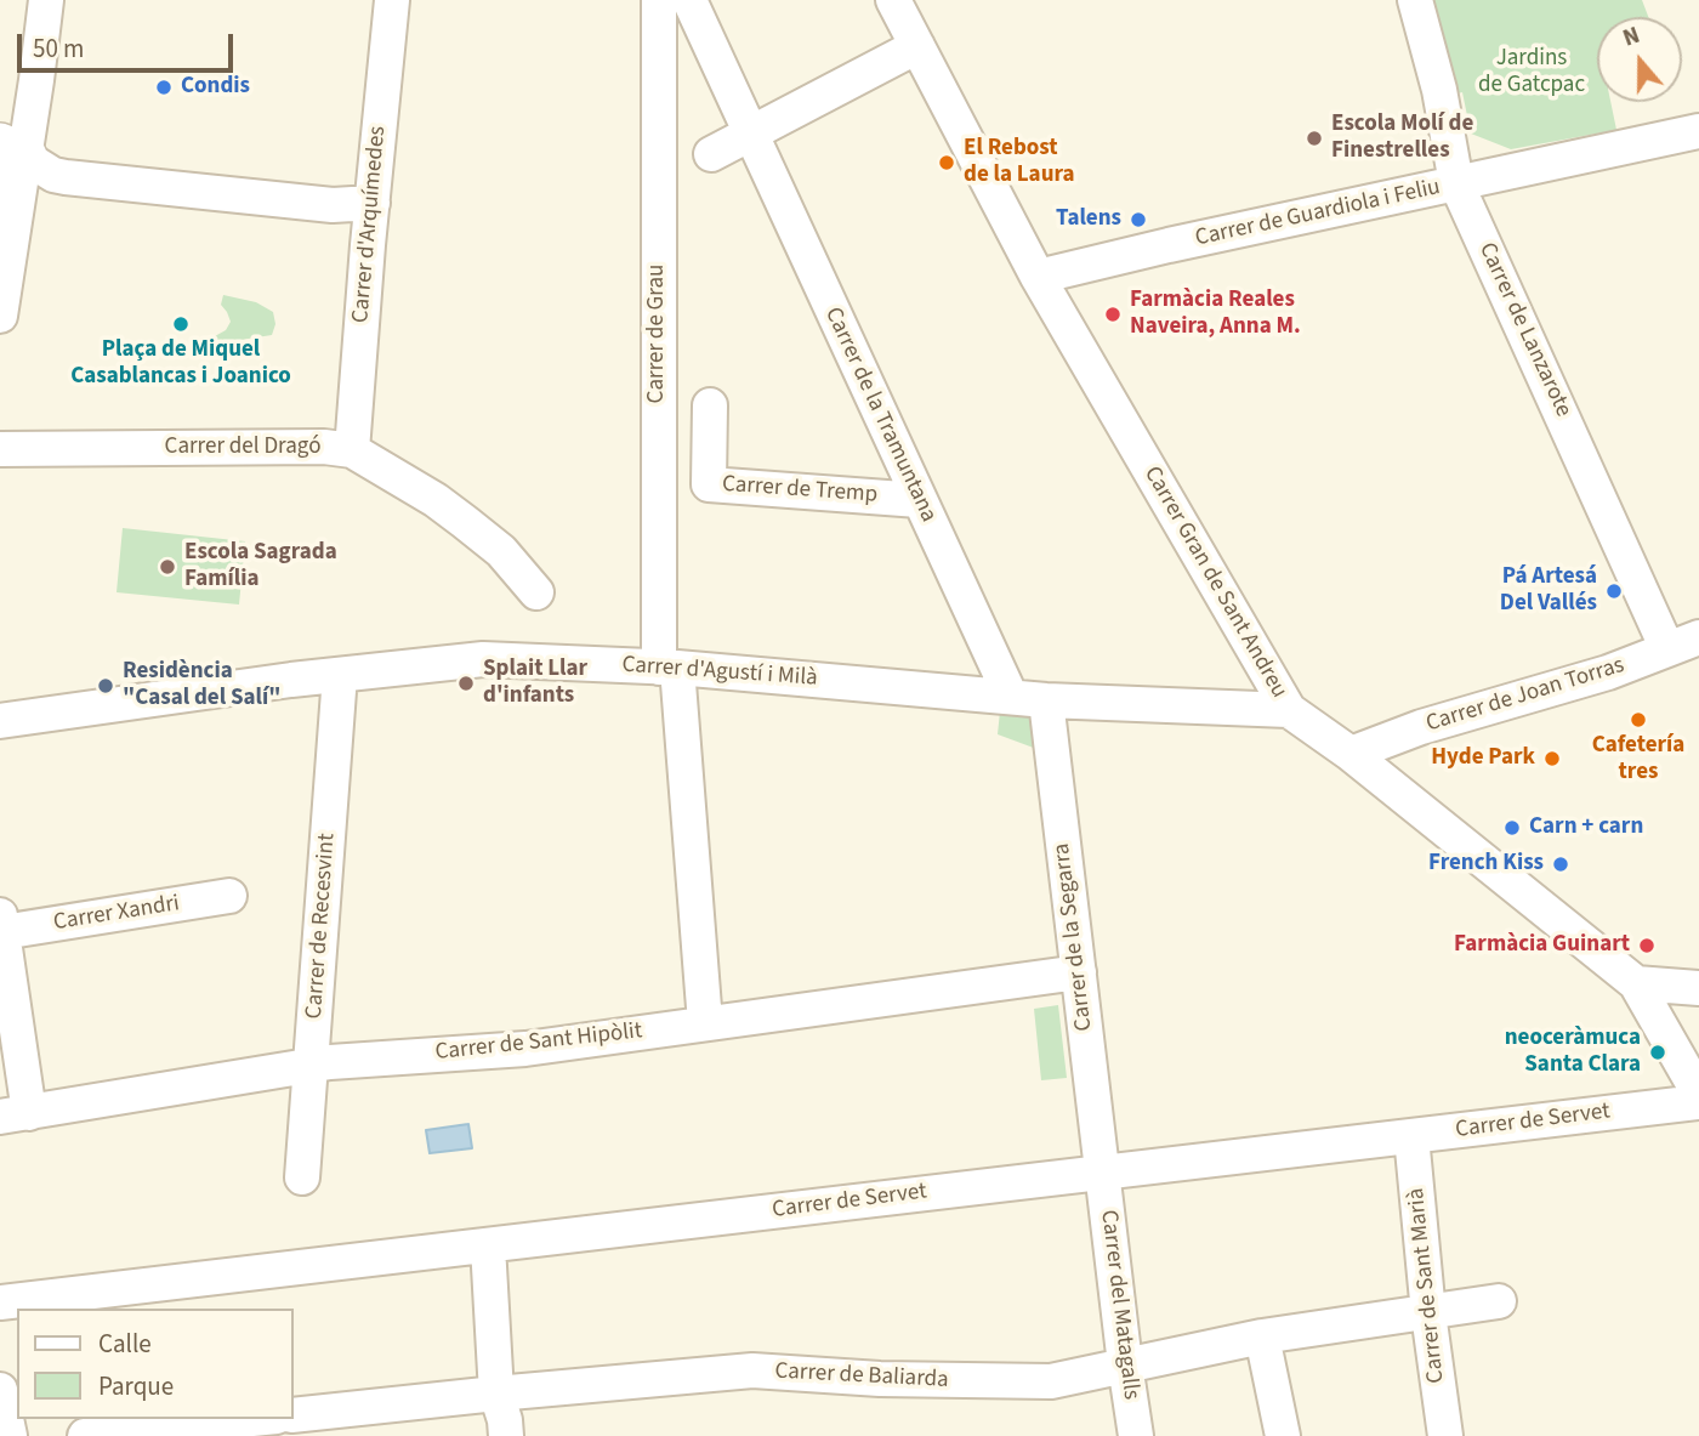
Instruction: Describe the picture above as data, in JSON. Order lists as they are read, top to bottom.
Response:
{
  "streets": {
    "street": [
      "Carrer de Guardiola i Feliu",
      "Carrer d'Arquímedes",
      "Carrer de Lanzarote",
      "Carrer de Grau",
      "Carrer de la Tramuntana",
      "Carrer del Dragó",
      "Carrer de Tremp",
      "Carrer Gran de Sant Andreu",
      "Carrer d'Agustí i Milà",
      "Carrer de Joan Torras",
      "Carrer Xandri",
      "Carrer de Recesvint",
      "Carrer de la Segarra",
      "Carrer de Sant Hipòlit",
      "Carrer de Servet",
      "Carrer de Sant Marià",
      "Carrer del Matagalls",
      "Carrer de Baliarda"
    ]
  },
  "crossings": [
    ["Carrer de Guardiola i Feliu", "Carrer de Lanzarote"],
    ["Carrer de Guardiola i Feliu", "Carrer Gran de Sant Andreu"],
    ["Carrer d'Arquímedes", "Carrer del Dragó"],
    ["Carrer de Lanzarote", "Carrer de Joan Torras"],
    ["Carrer de Grau", "Carrer d'Agustí i Milà"],
    ["Carrer de Grau", "Carrer de Sant Hipòlit"],
    ["Carrer de la Tramuntana", "Carrer de Tremp"],
    ["Carrer de la Tramuntana", "Carrer d'Agustí i Milà"],
    ["Carrer Gran de Sant Andreu", "Carrer d'Agustí i Milà"],
    ["Carrer Gran de Sant Andreu", "Carrer de Joan Torras"],
    ["Carrer d'Agustí i Milà", "Carrer de Recesvint"],
    ["Carrer d'Agustí i Milà", "Carrer de la Segarra"],
    ["Carrer de Recesvint", "Carrer de Sant Hipòlit"],
    ["Carrer de la Segarra", "Carrer de Sant Hipòlit"],
    ["Carrer de la Segarra", "Carrer de Servet"],
    ["Carrer de la Segarra", "Carrer del Matagalls"],
    ["Carrer de Servet", "Carrer de Sant Marià"],
    ["Carrer de Servet", "Carrer del Matagalls"],
    ["Carrer de Sant Marià", "Carrer de Baliarda"],
    ["Carrer del Matagalls", "Carrer de Baliarda"]
  ],
  "parks": ["Jardins de Gatcpac"],
  "places": [
    "Condis",
    "Escola Molí de Finestrelles",
    "El Rebost de la Laura",
    "Talens",
    "Farmàcia Reales Naveira, Anna M.",
    "Plaça de Miquel Casablancas i Joanico",
    "Escola Sagrada Família",
    "Pá Artesá Del Vallés",
    "Splait Llar d'infants",
    "Residència \"Casal del Salí\"",
    "Cafetería tres",
    "Hyde Park",
    "Carn + carn",
    "French Kiss",
    "Farmàcia Guinart",
    "neoceràmuca Santa Clara"
  ],
  "legend": ["Calle", "Parque"],
  "scale_bar": "50 m",
  "north": "top"
}
